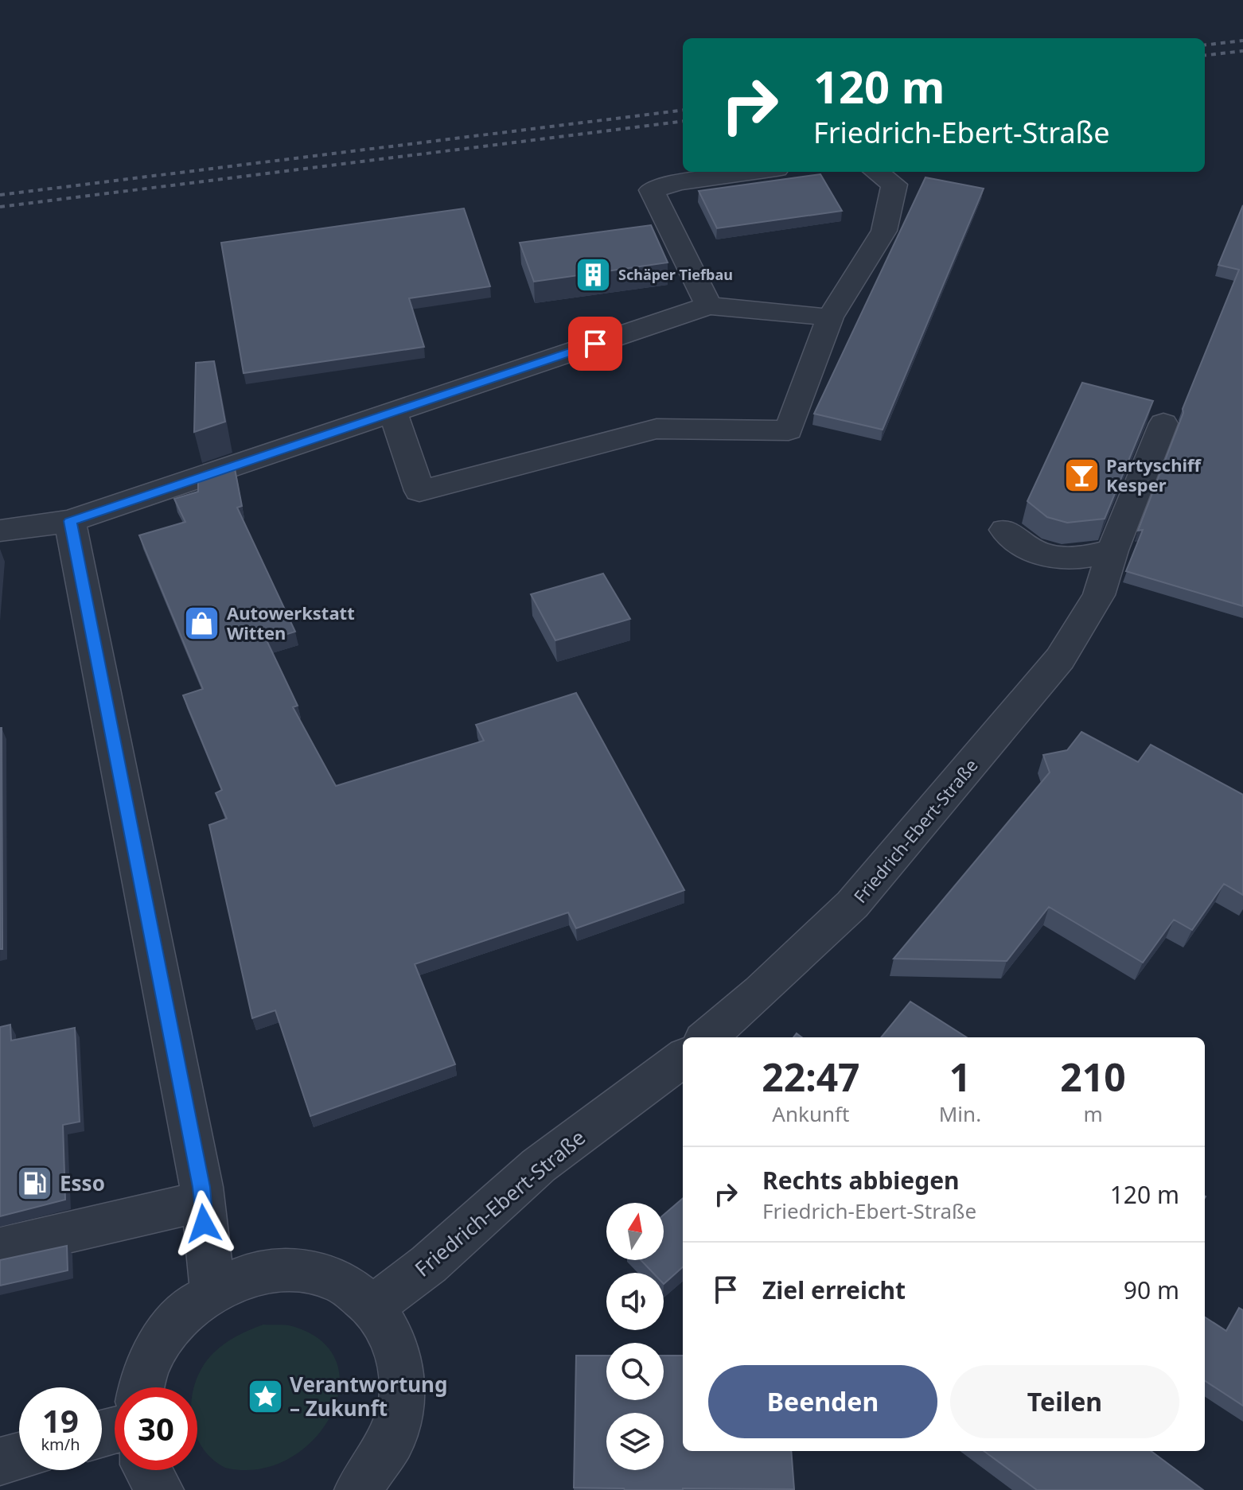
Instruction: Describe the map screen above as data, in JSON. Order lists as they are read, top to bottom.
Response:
{
  "streets": {
    "street": ["Friedrich-Ebert-Straße"]
  },
  "places": {
    "building": ["Schäper Tiefbau"],
    "bar": ["Partyschiff Kesper"],
    "shop": ["Autowerkstatt Witten"],
    "fuel station": ["Esso"],
    "place": ["Verantwortung – Zukunft"]
  },
  "north": "top",
  "page": {
    "turn": ["120 m", "Friedrich-Ebert-Straße"],
    "eta": [
      "22:47",
      "Ankunft",
      "1",
      "Min.",
      "210",
      "m"
    ],
    "list": [
      {
        "name": "Rechts abbiegen",
        "note": "Friedrich-Ebert-Straße",
        "value": "120 m"
      },
      {
        "name": "Ziel erreicht",
        "value": "90 m"
      }
    ],
    "buttons": ["Beenden", "Teilen"],
    "speed": "19 km/h",
    "limit": "30"
  }
}
